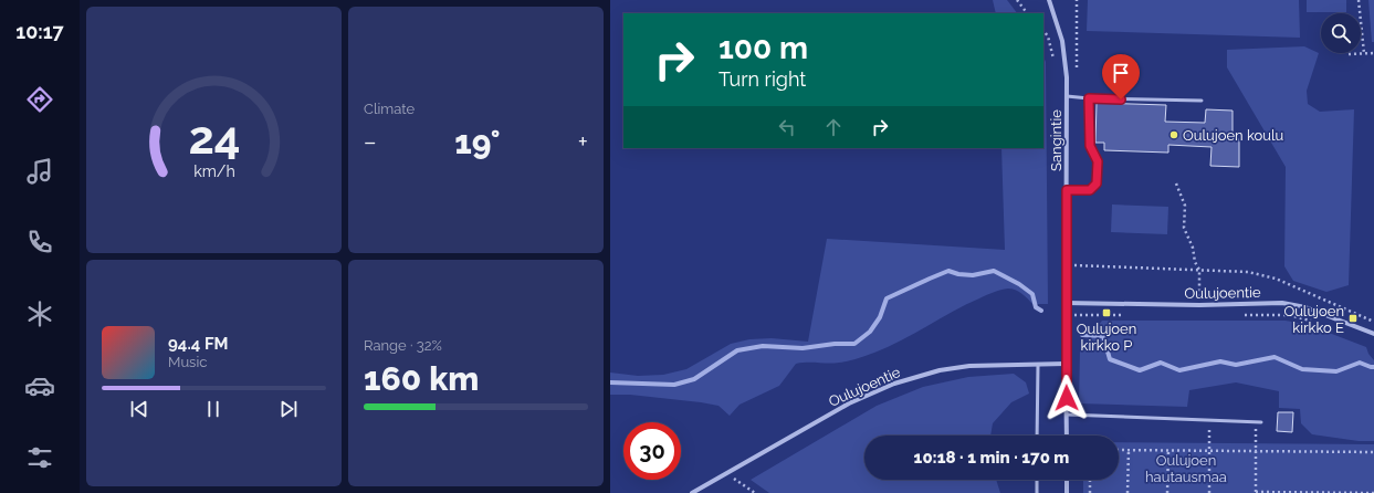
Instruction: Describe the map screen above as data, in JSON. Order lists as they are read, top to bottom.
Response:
{
  "streets": {
    "street": ["Sangintie", "Oulujoentie"]
  },
  "crossings": [
    ["Sangintie", "Oulujoentie"]
  ],
  "parks": ["Oulujoen hautausmaa"],
  "places": {
    "other": ["Oulujoen koulu"],
    "transit": ["Oulujoen kirkko P", "Oulujoen kirkko E"]
  },
  "page": {
    "tabs": "10:17",
    "tile": [
      "Climate",
      ["Range · 32%", "160 km"]
    ],
    "turn": ["100 m", "Turn right"],
    "heat": ["−", "19°", "+"],
    "song": ["94.4 FM", "Music"],
    "limit": "30",
    "trip": "10:18 · 1 min · 170 m",
    "gauge": ["24", "km/h"]
  }
}
